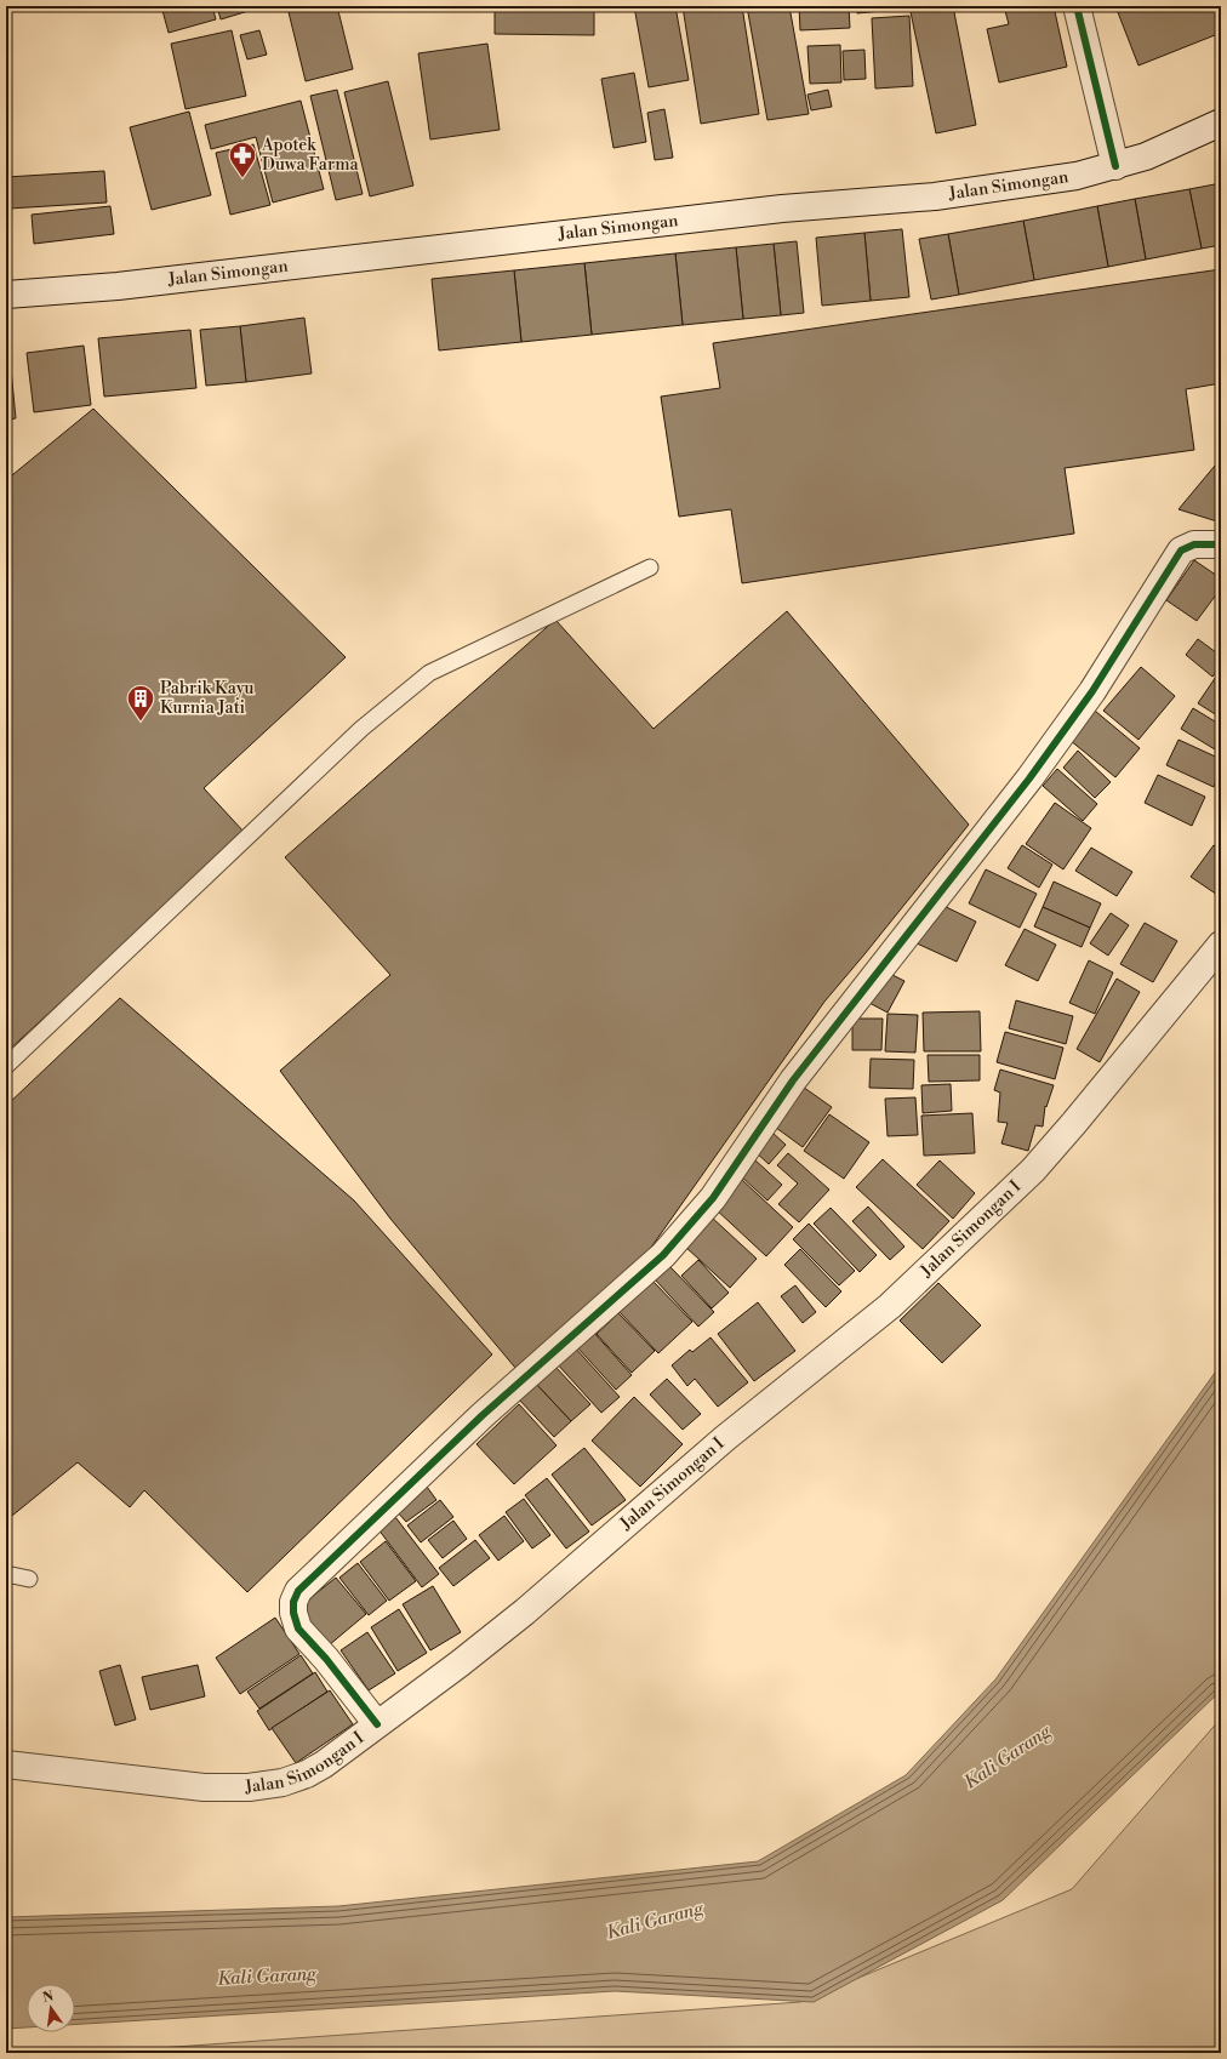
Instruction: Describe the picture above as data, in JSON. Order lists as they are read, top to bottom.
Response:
{
  "streets": {
    "street": ["Jalan Simongan", "Jalan Simongan I"]
  },
  "water": ["Kali Garang"],
  "places": {
    "pharmacy": ["Apotek Duwa Farma"],
    "building": ["Pabrik Kayu Kurnia Jati"]
  },
  "north": "top"
}
